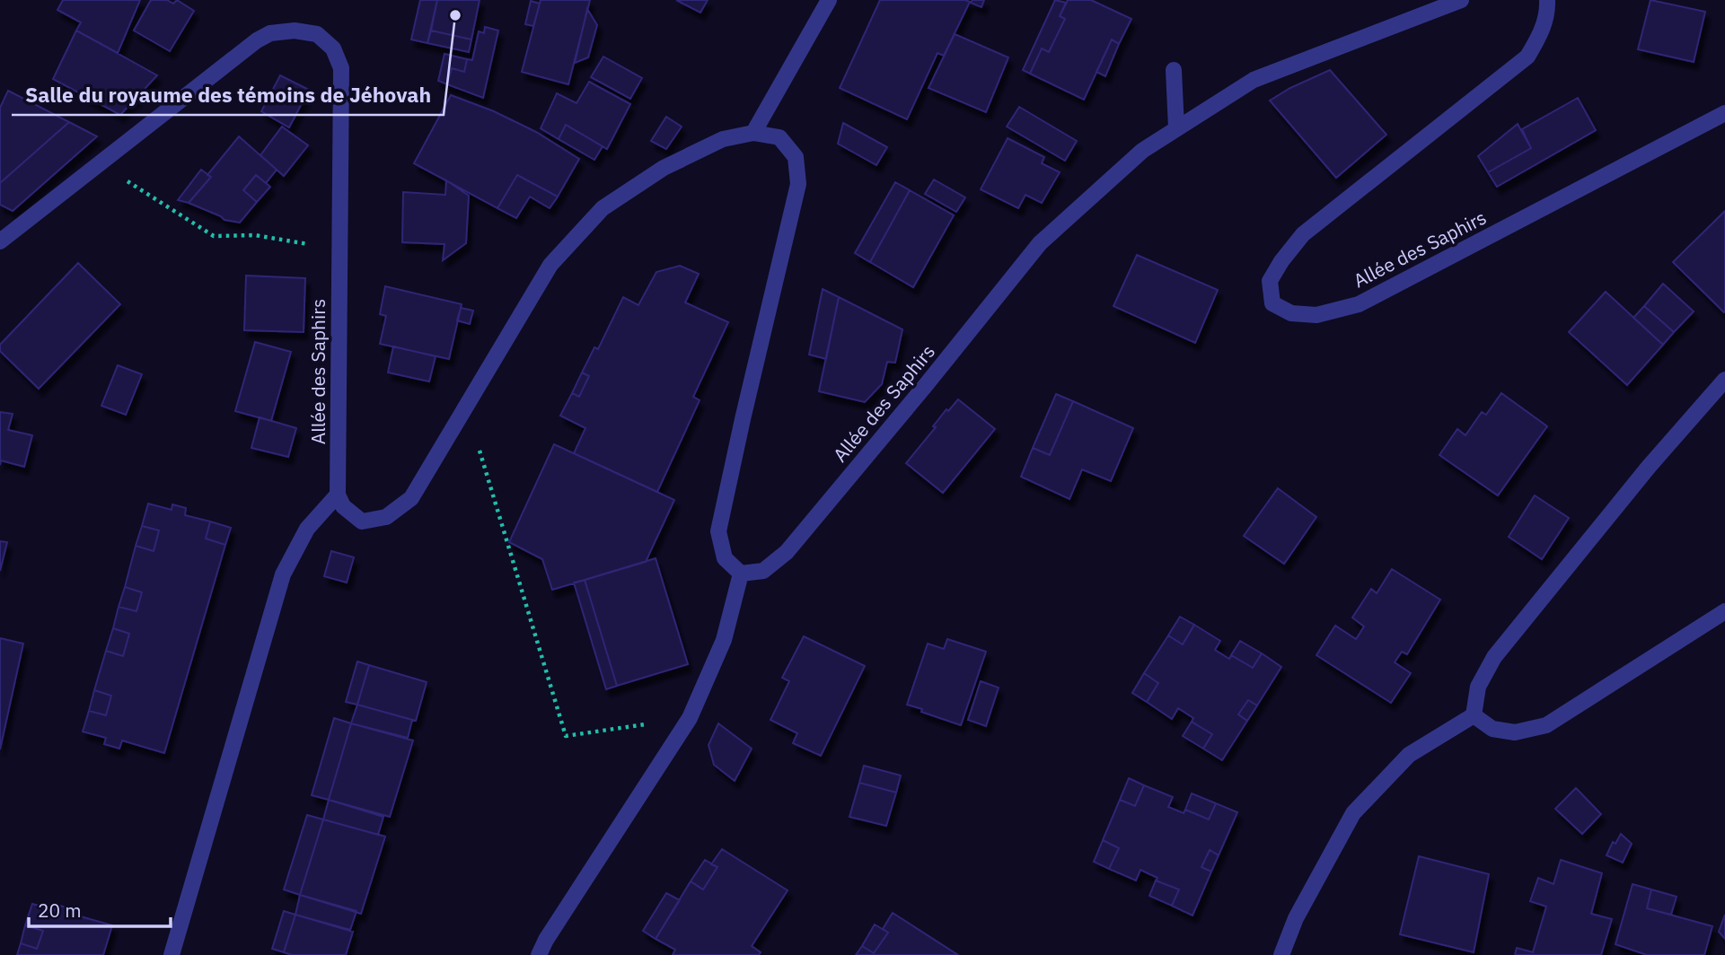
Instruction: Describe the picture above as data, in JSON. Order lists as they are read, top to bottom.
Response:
{
  "streets": {
    "street": ["Allée des Saphirs"]
  },
  "places": ["Salle du royaume des témoins de Jéhovah"],
  "scale_bar": "20 m"
}
